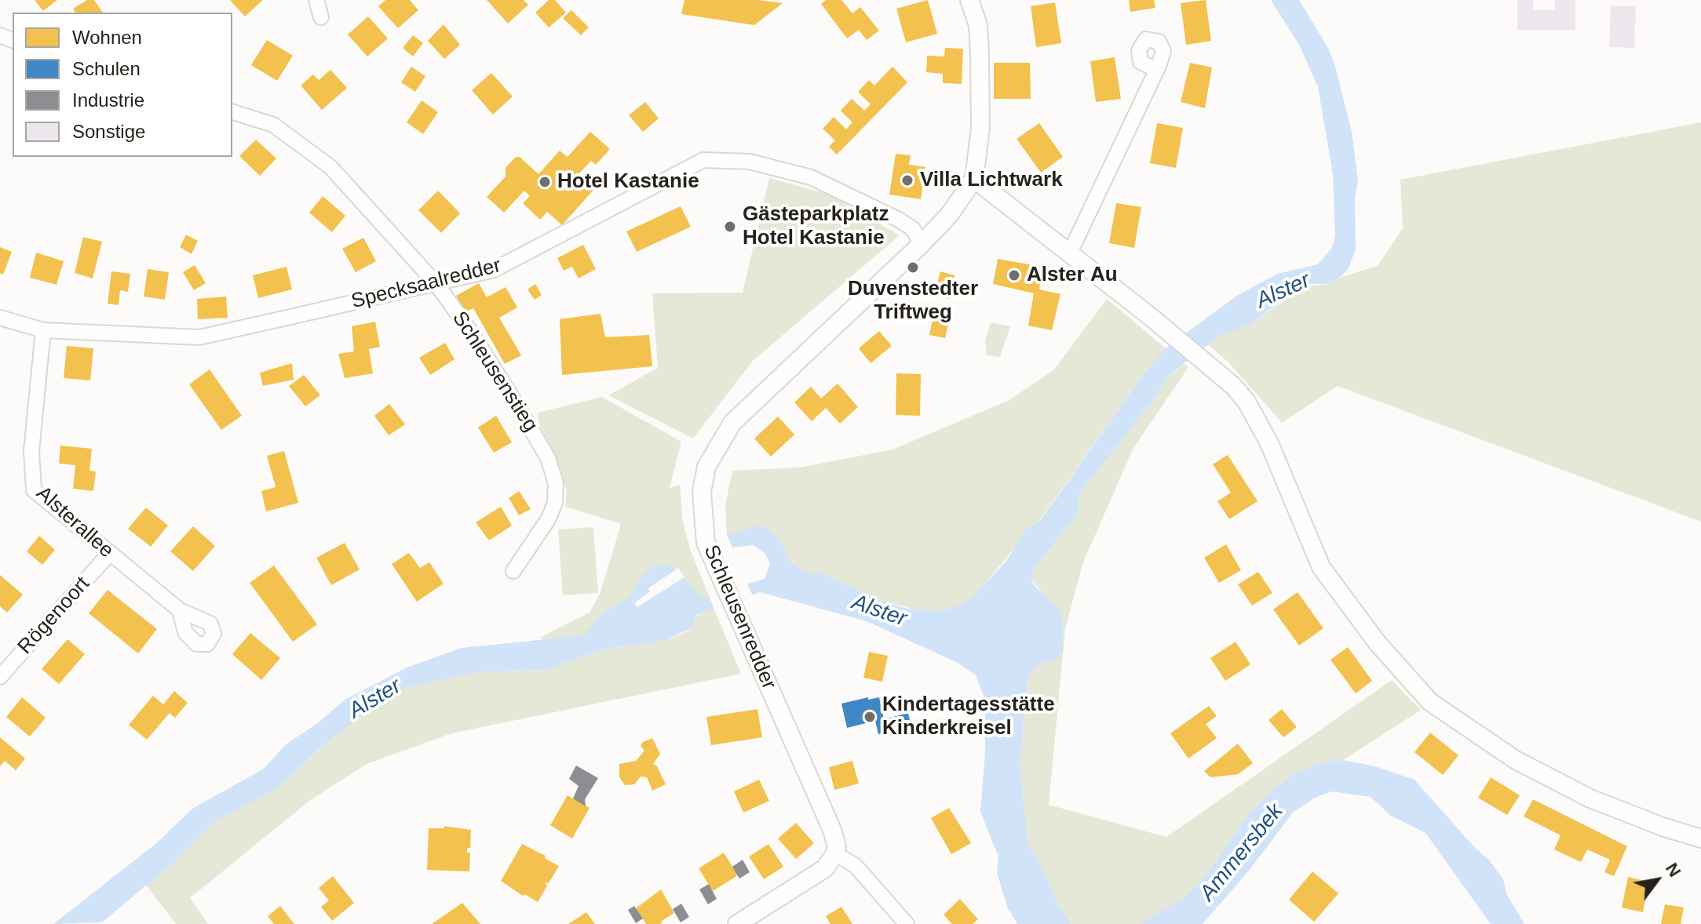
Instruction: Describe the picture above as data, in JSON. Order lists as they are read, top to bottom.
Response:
{
  "streets": {
    "street": [
      "Specksaalredder",
      "Schleusenstieg",
      "Alsterallee",
      "Rögenoort",
      "Schleusenredder"
    ]
  },
  "crossings": [
    ["Specksaalredder", "Schleusenstieg"],
    ["Specksaalredder", "Alsterallee"],
    ["Specksaalredder", "Schleusenredder"],
    ["Alsterallee", "Rögenoort"]
  ],
  "water": ["Alster", "Ammersbek"],
  "places": [
    "Villa Lichtwark",
    "Hotel Kastanie",
    "Gästeparkplatz Hotel Kastanie",
    "Duvenstedter Triftweg",
    "Alster Au",
    "Kindertagesstätte Kinderkreisel"
  ],
  "legend": [
    "Wohnen",
    "Schulen",
    "Industrie",
    "Sonstige"
  ],
  "north": "top right"
}
